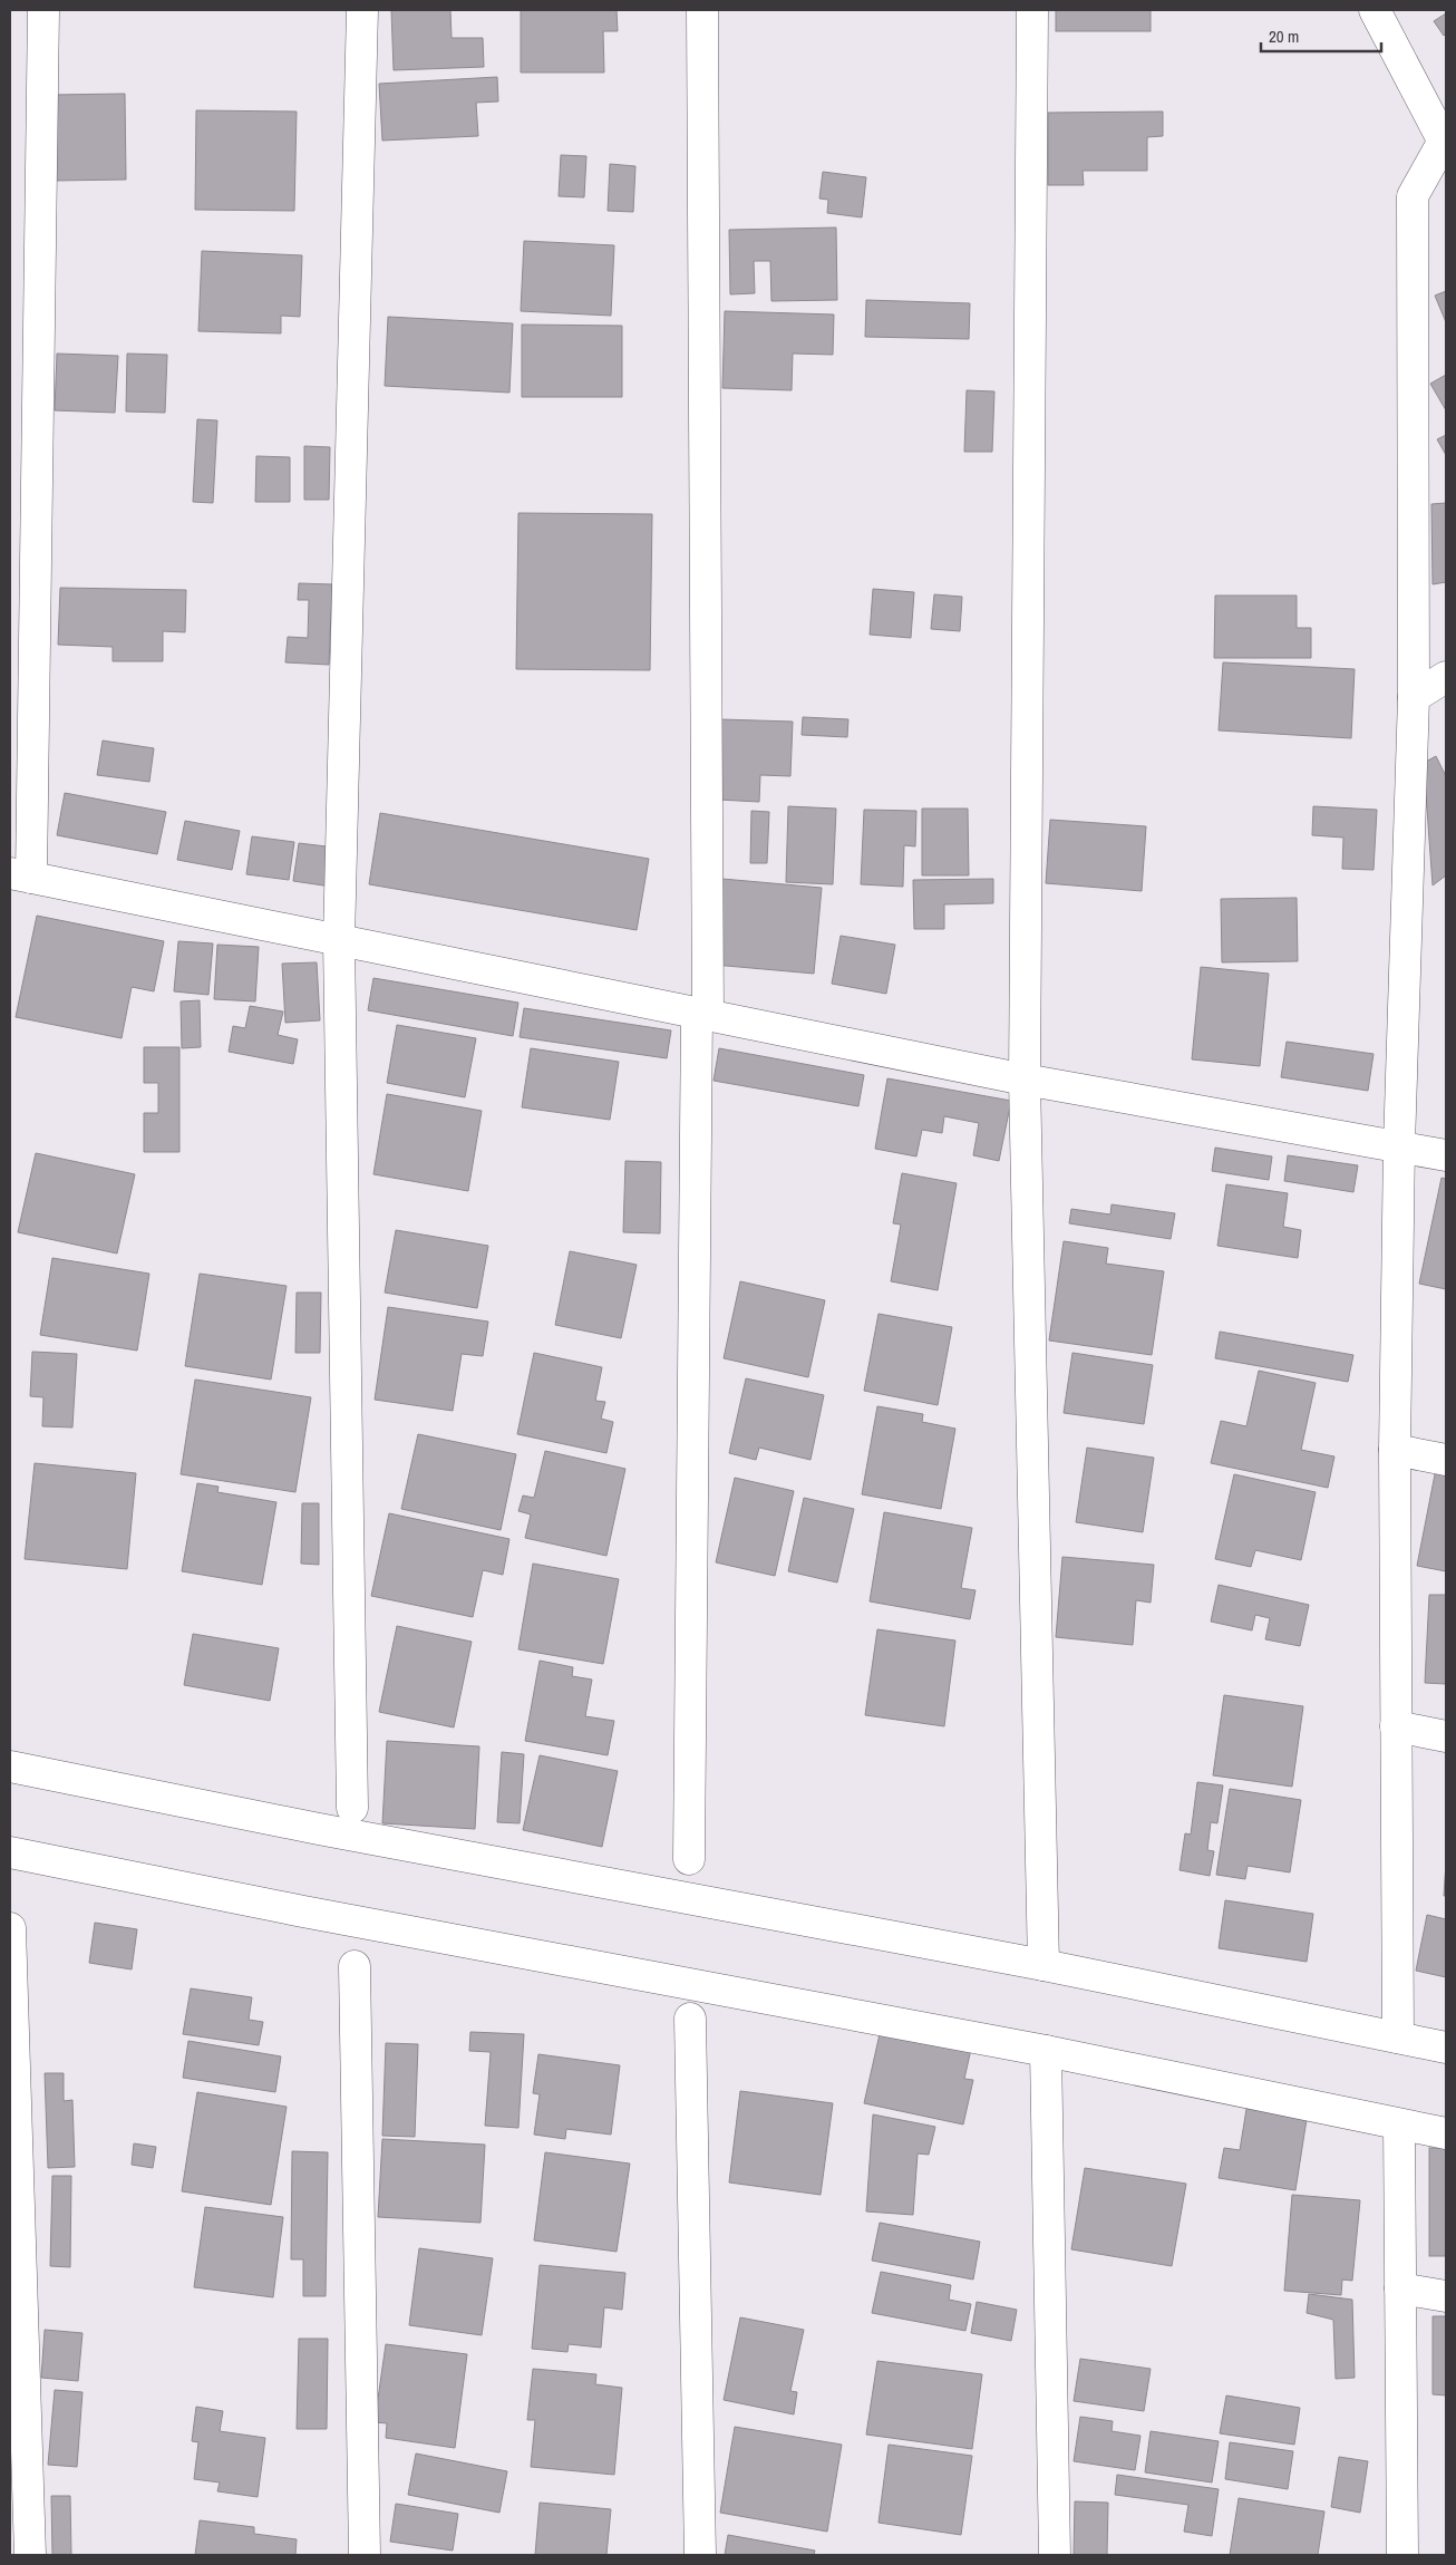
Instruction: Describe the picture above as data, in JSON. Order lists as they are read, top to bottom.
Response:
{
  "scale_bar": "20 m"
}
